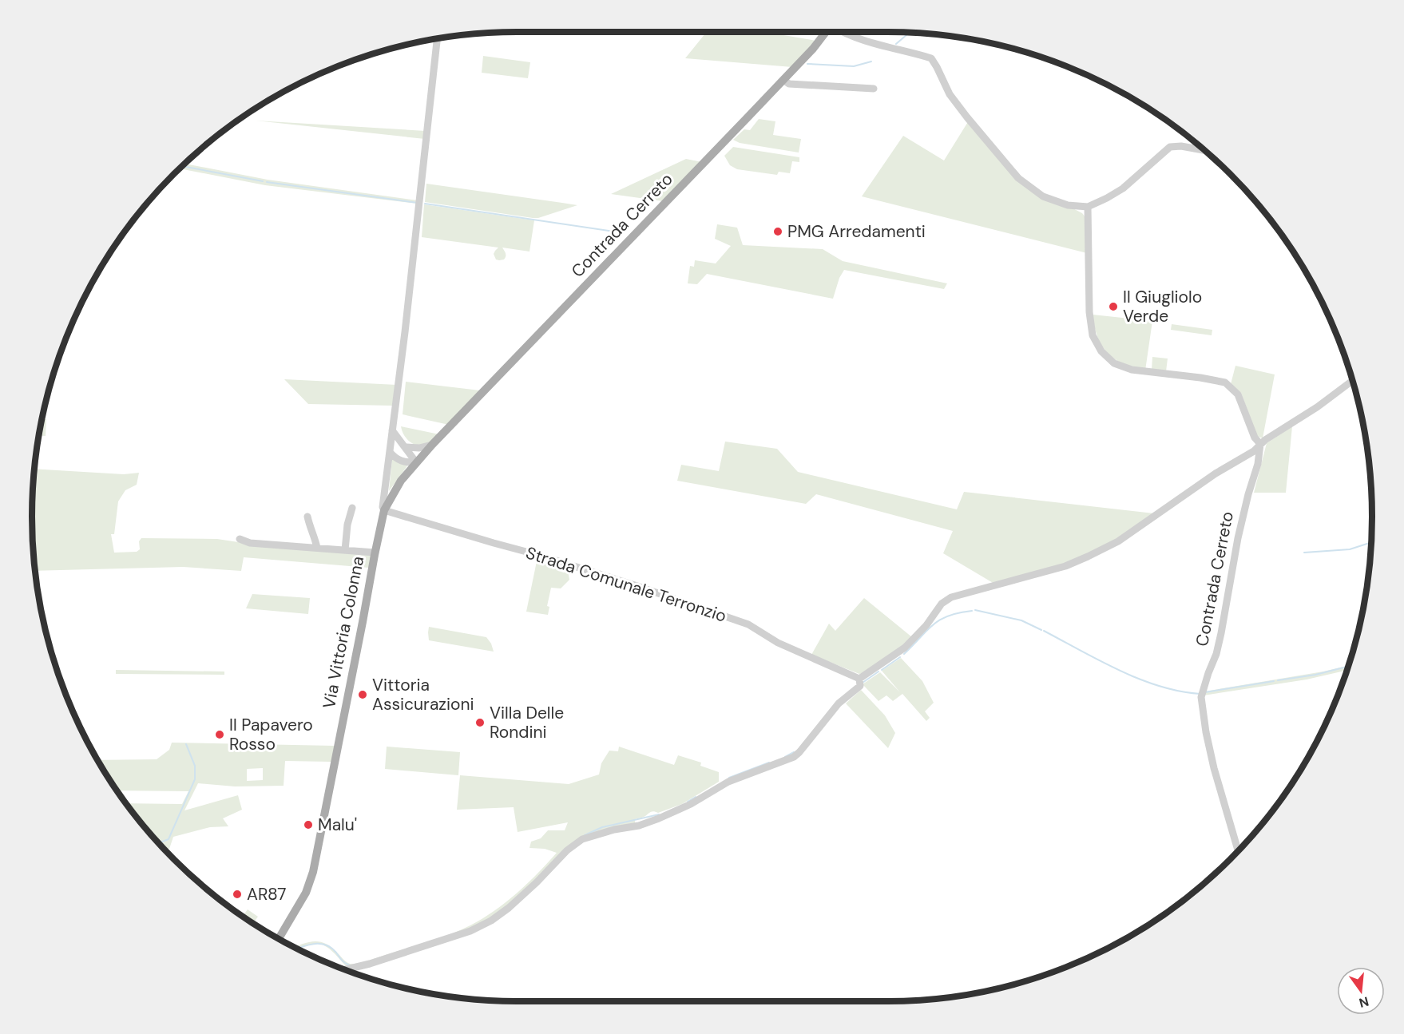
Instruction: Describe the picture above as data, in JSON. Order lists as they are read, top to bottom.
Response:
{
  "streets": {
    "main road": ["Contrada Cerreto", "Via Vittoria Colonna"],
    "street": ["Strada Comunale Terronzio"]
  },
  "crossings": [
    ["Contrada Cerreto", "Via Vittoria Colonna"],
    ["Strada Comunale Terronzio", "Via Vittoria Colonna"]
  ],
  "places": [
    "PMG Arredamenti",
    "Il Giugliolo Verde",
    "Vittoria Assicurazioni",
    "Villa Delle Rondini",
    "Il Papavero Rosso",
    "Malu'",
    "AR87"
  ],
  "north": "bottom"
}
